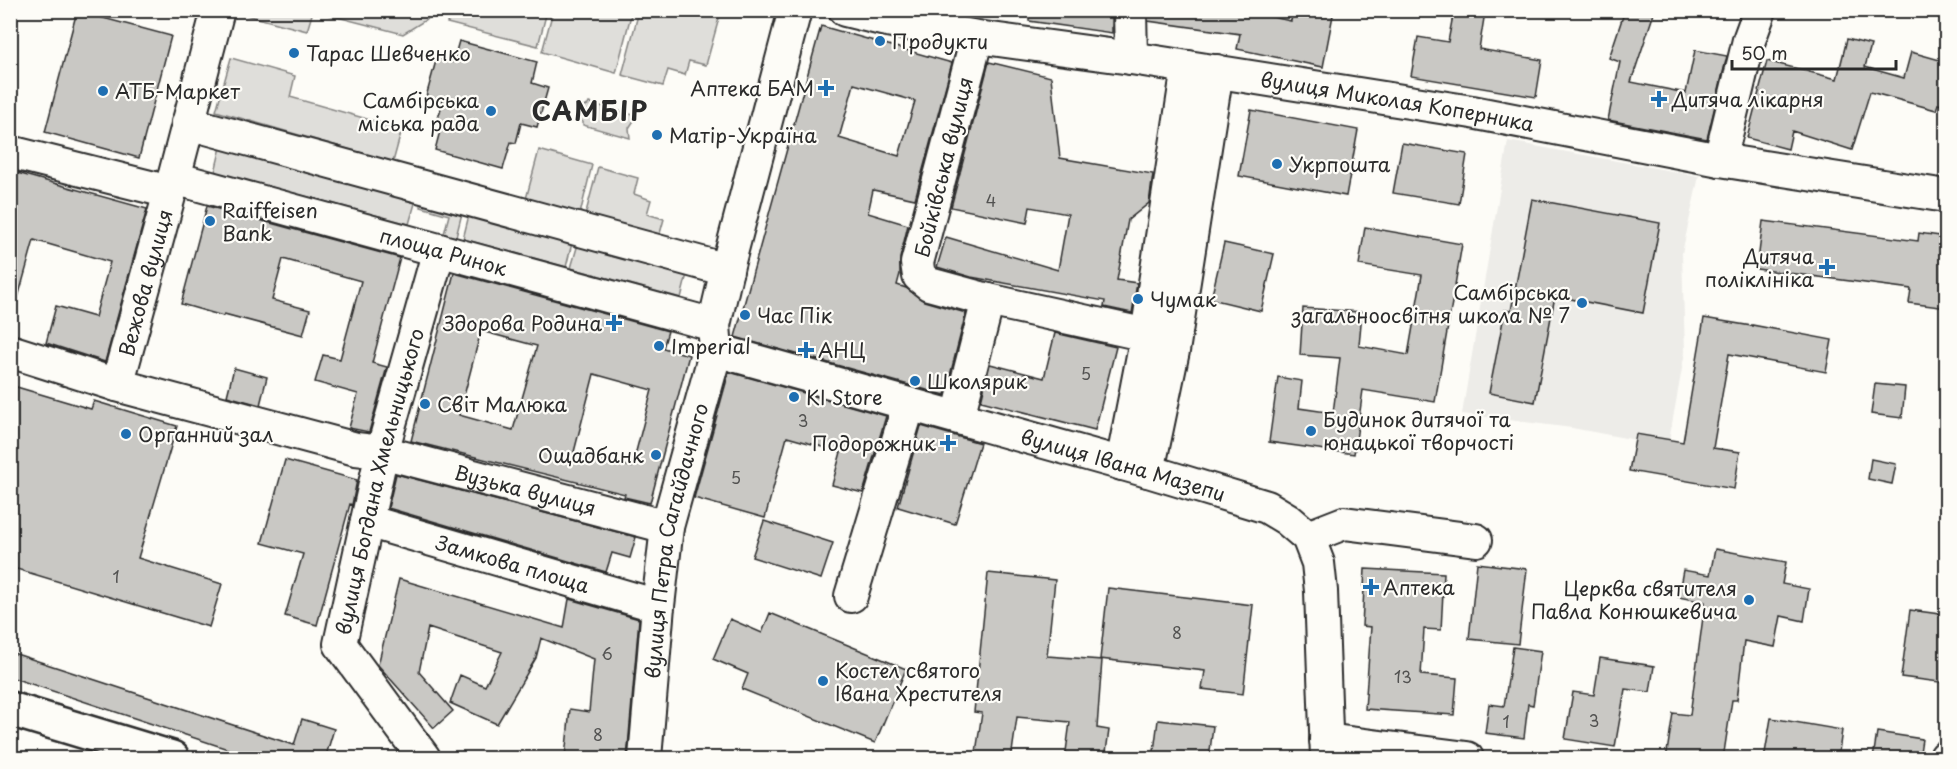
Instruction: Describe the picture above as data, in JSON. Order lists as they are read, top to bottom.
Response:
{
  "streets": {
    "street": [
      "вулиця Миколая Коперника",
      "Бойківська вулиця",
      "площа Ринок",
      "Вежова вулиця",
      "вулиця Івана Мазепи",
      "вулиця Богдана Хмельницького",
      "Вузька вулиця",
      "вулиця Петра Сагайдачного",
      "Замкова площа"
    ]
  },
  "crossings": [
    ["вулиця Миколая Коперника", "Бойківська вулиця"],
    ["площа Ринок", "Вежова вулиця"],
    ["площа Ринок", "вулиця Івана Мазепи"],
    ["площа Ринок", "вулиця Богдана Хмельницького"],
    ["площа Ринок", "вулиця Петра Сагайдачного"],
    ["Вежова вулиця", "Вузька вулиця"],
    ["вулиця Івана Мазепи", "вулиця Петра Сагайдачного"],
    ["вулиця Богдана Хмельницького", "Вузька вулиця"],
    ["вулиця Богдана Хмельницького", "Замкова площа"],
    ["Вузька вулиця", "вулиця Петра Сагайдачного"],
    ["вулиця Петра Сагайдачного", "Замкова площа"]
  ],
  "districts": ["САМБІР"],
  "places": {
    "other": [
      "Продукти",
      "Тарас Шевченко",
      "АТБ-Маркет",
      "Самбірська міська рада",
      "Матір-Україна",
      "Укрпошта",
      "Raiffeisen Bank",
      "Чумак",
      "Самбірська загальноосвітня школа № 7",
      "Час Пік",
      "Imperial",
      "Школярик",
      "KI Store",
      "Світ Малюка",
      "Будинок дитячої та юнацької творчості",
      "Органний зал",
      "Ощадбанк",
      "Церква святителя Павла Конюшкевича",
      "Костел святого Івана Хрестителя"
    ],
    "health": [
      "Аптека БАМ",
      "Дитяча лікарня",
      "Дитяча поліклініка",
      "Здорова Родина",
      "АНЦ",
      "Подорожник",
      "Аптека"
    ]
  },
  "house_numbers": [
    "4",
    "5",
    "3",
    "5",
    "1",
    "8",
    "6",
    "13",
    "3",
    "1",
    "8"
  ],
  "scale_bar": "50 m"
}
